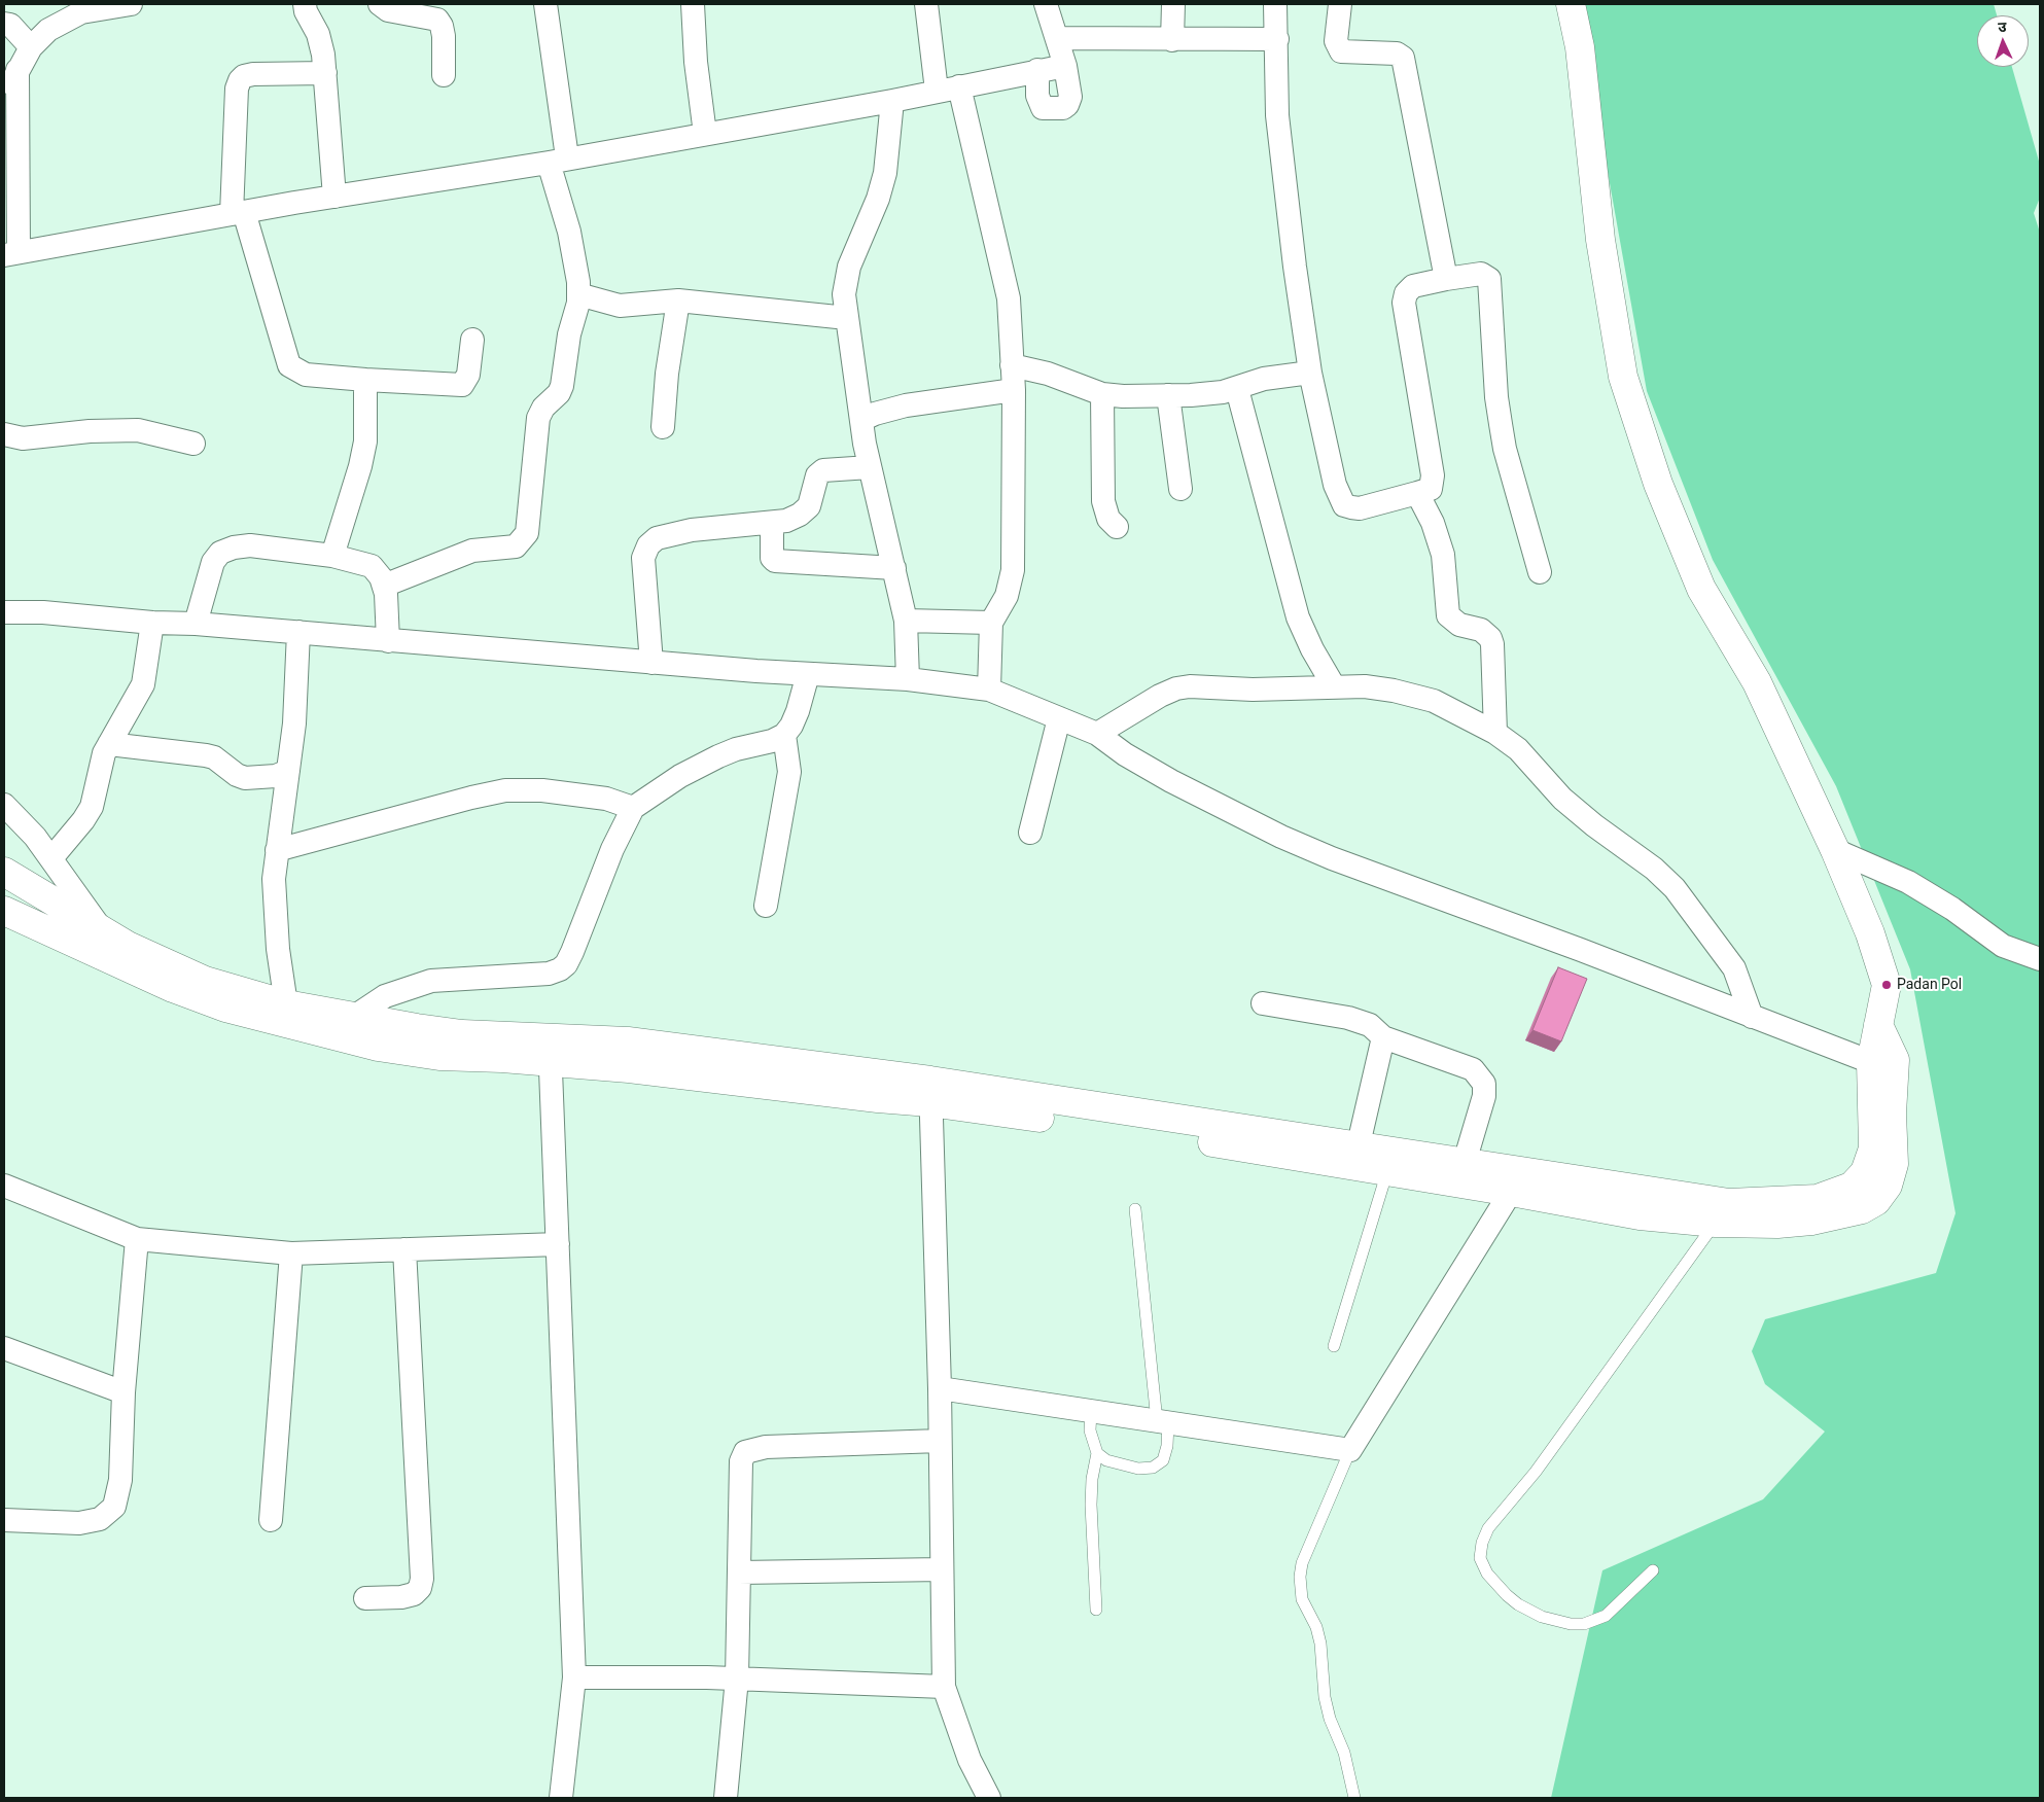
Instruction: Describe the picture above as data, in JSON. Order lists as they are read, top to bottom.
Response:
{
  "places": ["Padan Pol"],
  "north": "top"
}
